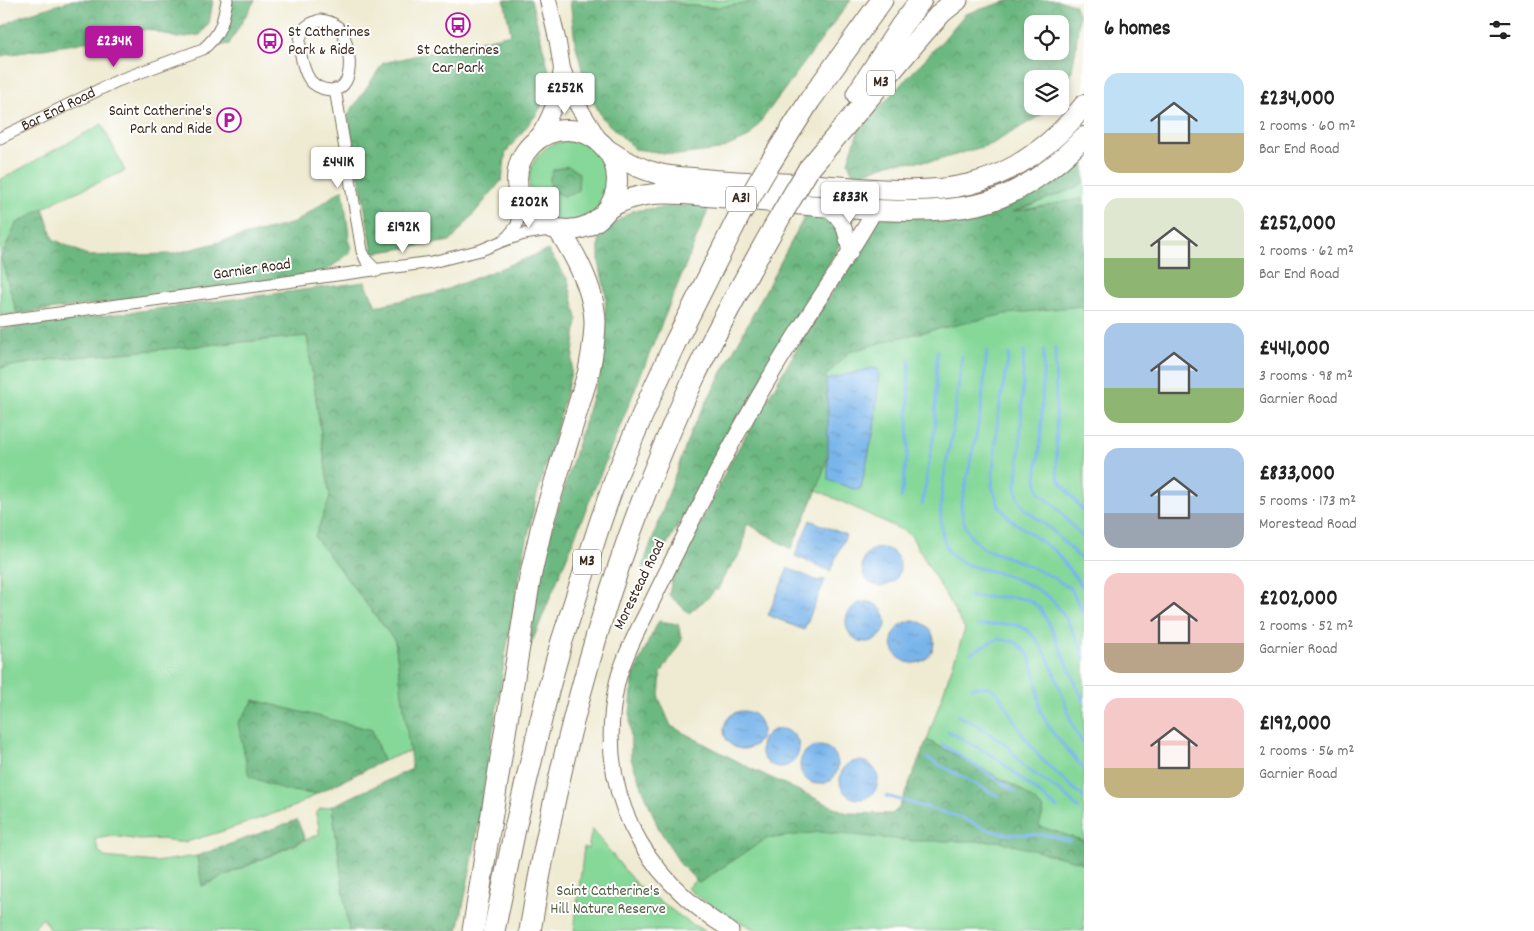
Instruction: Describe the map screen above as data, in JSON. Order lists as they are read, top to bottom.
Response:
{
  "streets": {
    "highway": ["M3", "A31"],
    "street": ["Bar End Road", "Garnier Road", "Morestead Road"]
  },
  "crossings": [
    ["A31", "Garnier Road"],
    ["A31", "Morestead Road"]
  ],
  "parks": ["Saint Catherine's Hill Nature Reserve"],
  "places": {
    "bus stop": ["St Catherines Car Park", "St Catherines Park & Ride"],
    "parking": ["Saint Catherine's Park and Ride"]
  },
  "page": {
    "heading": "6 homes",
    "price": [
      "£234K",
      "£252K",
      "£441K",
      "£833K",
      "£202K",
      "£192K"
    ],
    "list": [
      {
        "name": "£234,000",
        "note": "2 rooms · 60 m² · Bar End Road"
      },
      {
        "name": "£252,000",
        "note": "2 rooms · 62 m² · Bar End Road"
      },
      {
        "name": "£441,000",
        "note": "3 rooms · 98 m² · Garnier Road"
      },
      {
        "name": "£833,000",
        "note": "5 rooms · 173 m² · Morestead Road"
      },
      {
        "name": "£202,000",
        "note": "2 rooms · 52 m² · Garnier Road"
      },
      {
        "name": "£192,000",
        "note": "2 rooms · 56 m² · Garnier Road"
      }
    ]
  }
}
